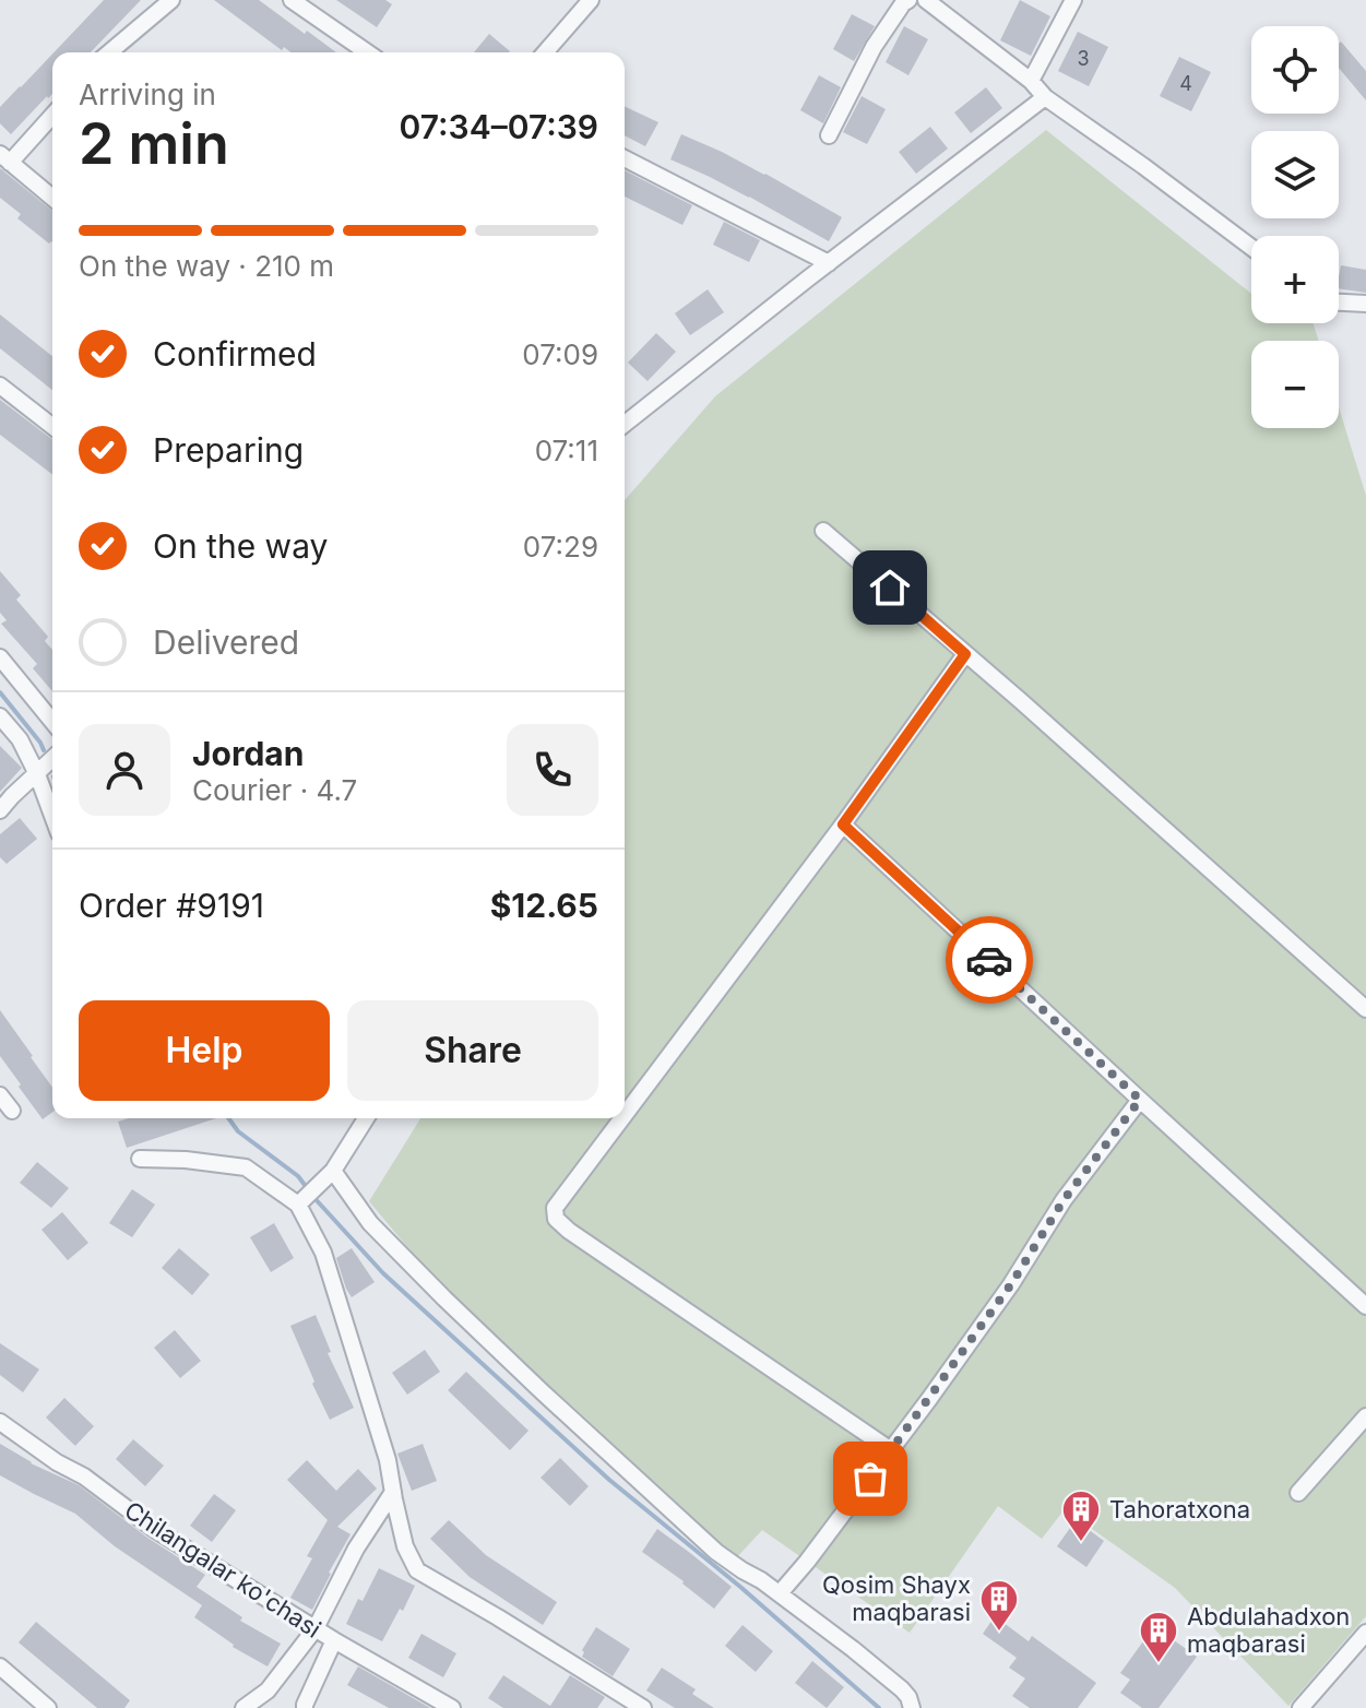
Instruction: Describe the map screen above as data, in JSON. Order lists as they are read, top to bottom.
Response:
{
  "streets": {
    "street": ["Chilangalar ko'chasi"]
  },
  "places": {
    "building": ["Tahoratxona", "Qosim Shayx maqbarasi", "Abdulahadxon maqbarasi"]
  },
  "house_numbers": ["3", "4"],
  "page": {
    "map_buttons": ["+", "−"],
    "heading": ["2 min", "Arriving in", "07:34–07:39"],
    "panel": [
      "Jordan",
      "Courier · 4.7",
      "Order #9191",
      "$12.65"
    ],
    "bar": "On the way · 210 m",
    "list": [
      ["Confirmed", "07:09"],
      ["Preparing", "07:11"],
      ["On the way", "07:29"],
      "Delivered"
    ],
    "buttons": ["Help", "Share"]
  }
}
